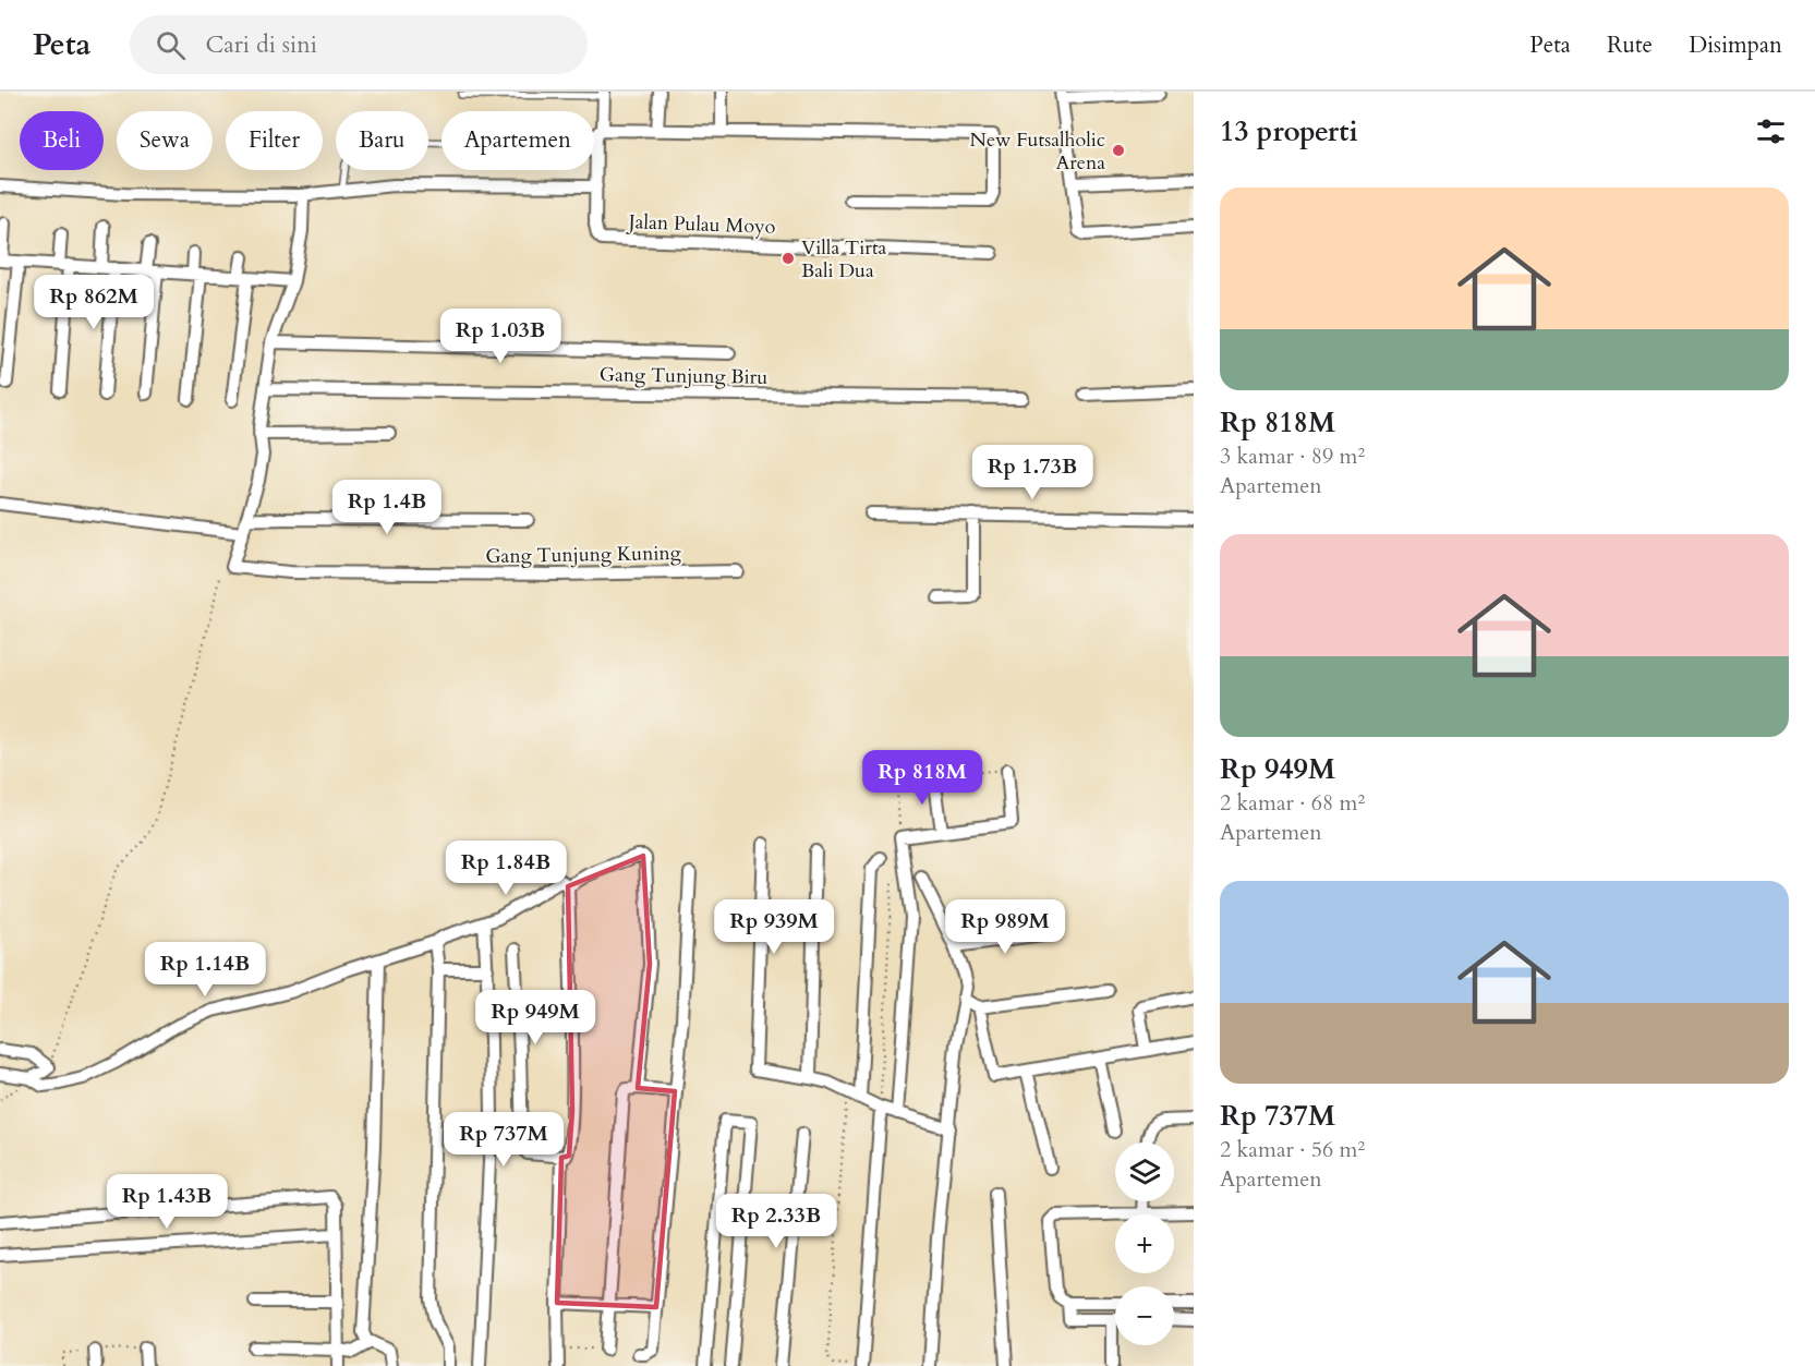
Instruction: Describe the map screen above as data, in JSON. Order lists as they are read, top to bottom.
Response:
{
  "streets": {
    "street": ["Jalan Pulau Moyo", "Gang Tunjung Biru", "Gang Tunjung Kuning"]
  },
  "places": ["New Futsalholic Arena", "Villa Tirta Bali Dua"],
  "page": {
    "header": "Peta",
    "search": "Cari di sini",
    "nav": ["Peta", "Rute", "Disimpan"],
    "heading": "13 properti",
    "chip": [
      "Beli",
      "Sewa",
      "Filter",
      "Baru",
      "Apartemen"
    ],
    "list": [
      {
        "name": "Rp 818M",
        "note": "3 kamar · 89 m² · Apartemen"
      },
      {
        "name": "Rp 949M",
        "note": "2 kamar · 68 m² · Apartemen"
      },
      {
        "name": "Rp 737M",
        "note": "2 kamar · 56 m² · Apartemen"
      }
    ],
    "price": [
      "Rp 862M",
      "Rp 1.03B",
      "Rp 1.73B",
      "Rp 1.4B",
      "Rp 818M",
      "Rp 1.84B",
      "Rp 939M",
      "Rp 989M",
      "Rp 1.14B",
      "Rp 949M",
      "Rp 737M",
      "Rp 1.43B",
      "Rp 2.33B"
    ],
    "map_buttons": ["+", "−"]
  }
}
